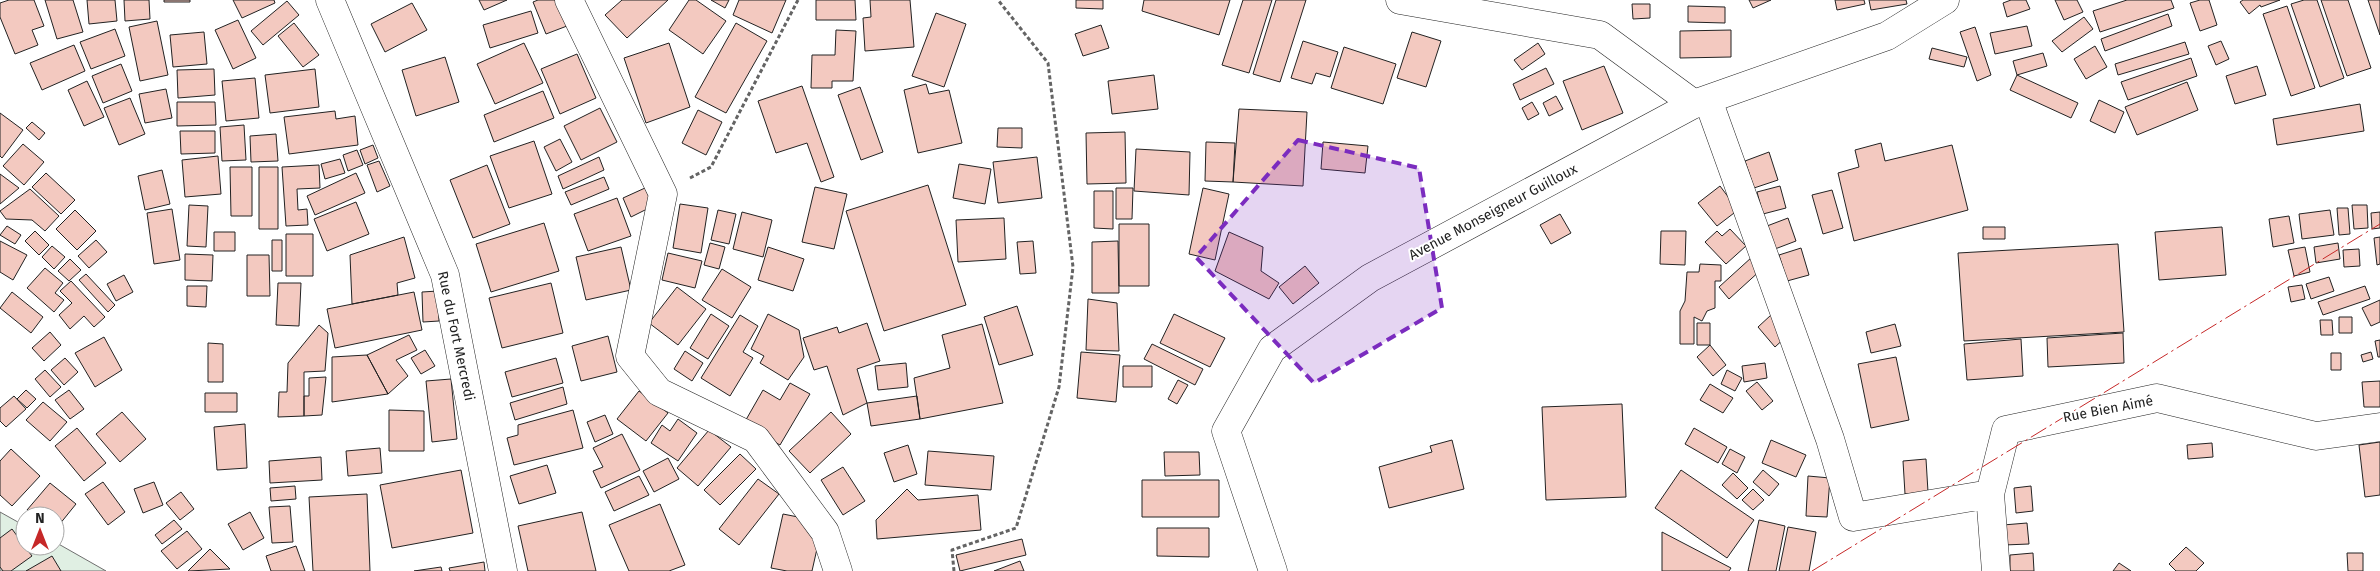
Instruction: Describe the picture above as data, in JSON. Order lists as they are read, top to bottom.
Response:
{
  "streets": {
    "street": ["Avenue Monseigneur Guilloux", "Rue du Fort Mercredi", "Rue Bien Aimé"]
  },
  "north": "top"
}
